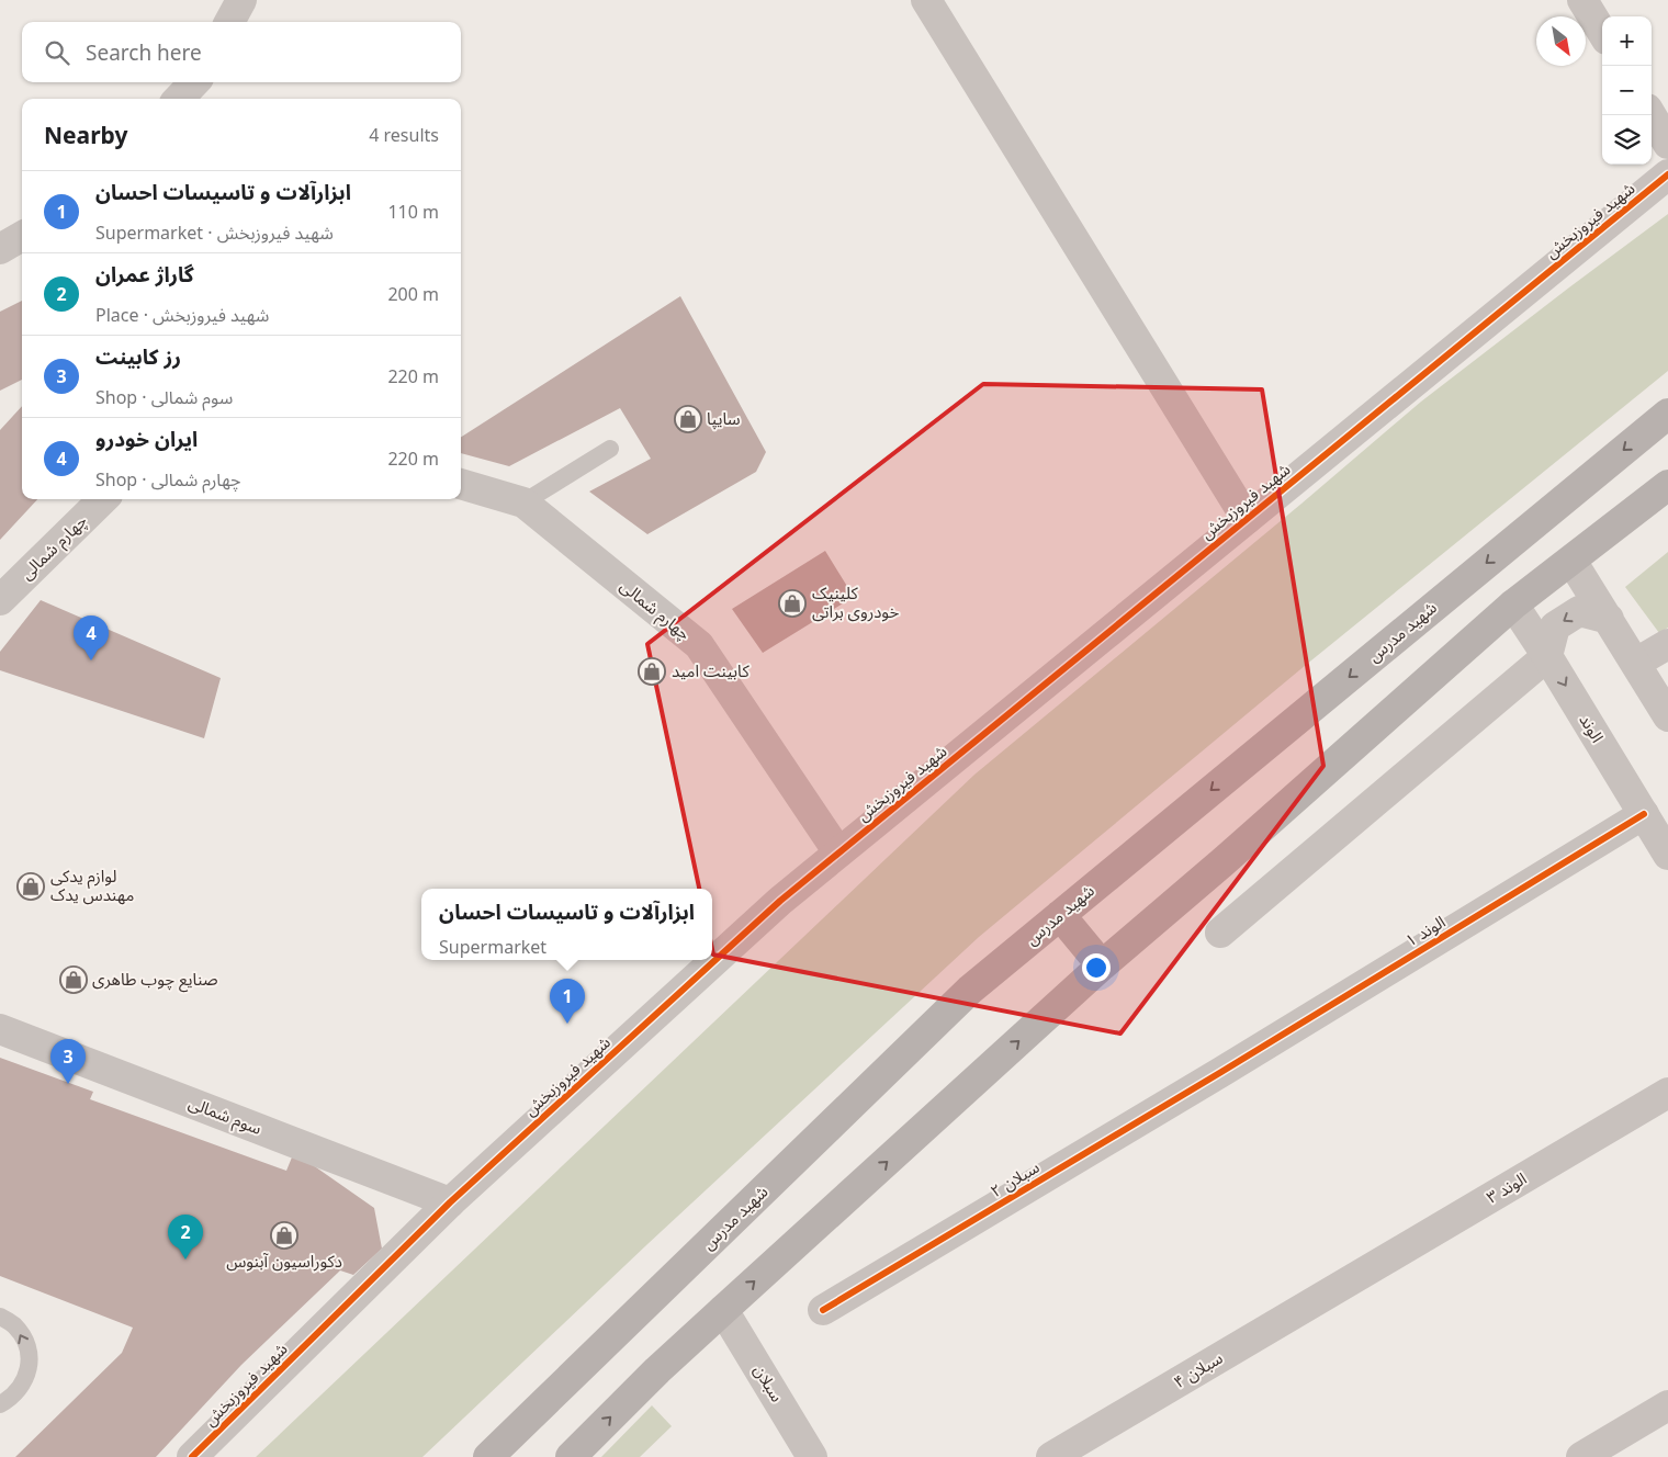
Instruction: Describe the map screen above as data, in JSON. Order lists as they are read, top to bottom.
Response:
{
  "streets": {
    "main road": ["شهید مدرس"],
    "street": [
      "شهید فیروزبخش",
      "چهارم شمالی",
      "الوند",
      "الوند ۱",
      "سوم شمالی",
      "سبلان ۲",
      "الوند ۳",
      "سبلان ۴",
      "سبلان"
    ]
  },
  "crossings": [
    ["شهید فیروزبخش", "چهارم شمالی"],
    ["شهید فیروزبخش", "سوم شمالی"],
    ["الوند", "الوند ۱"],
    ["الوند ۱", "سبلان ۲"],
    ["الوند ۳", "سبلان ۴"]
  ],
  "places": {
    "shop": [
      "سایپا",
      "کلینیک خودروی براتی",
      "کابینت امید",
      "لوازم یدکی مهندس یدک",
      "صنایع چوب طاهری",
      "دکوراسیون آبنوس"
    ]
  },
  "north": "bottom right",
  "page": {
    "map_buttons": ["+", "−"],
    "search": "Search here",
    "heading": ["Nearby", "4 results"],
    "list": [
      {
        "mark": "1",
        "name": "ابزارآلات و تاسیسات احسان",
        "note": "Supermarket · شهید فیروزبخش",
        "value": "110 m"
      },
      {
        "mark": "2",
        "name": "گاراژ عمران",
        "note": "Place · شهید فیروزبخش",
        "value": "200 m"
      },
      {
        "mark": "3",
        "name": "رز کابینت",
        "note": "Shop · سوم شمالی",
        "value": "220 m"
      },
      {
        "mark": "4",
        "name": "ایران خودرو",
        "note": "Shop · چهارم شمالی",
        "value": "220 m"
      }
    ],
    "pins": [
      "4",
      "1",
      "3",
      "2"
    ],
    "popup": ["ابزارآلات و تاسیسات احسان", "Supermarket"]
  }
}
